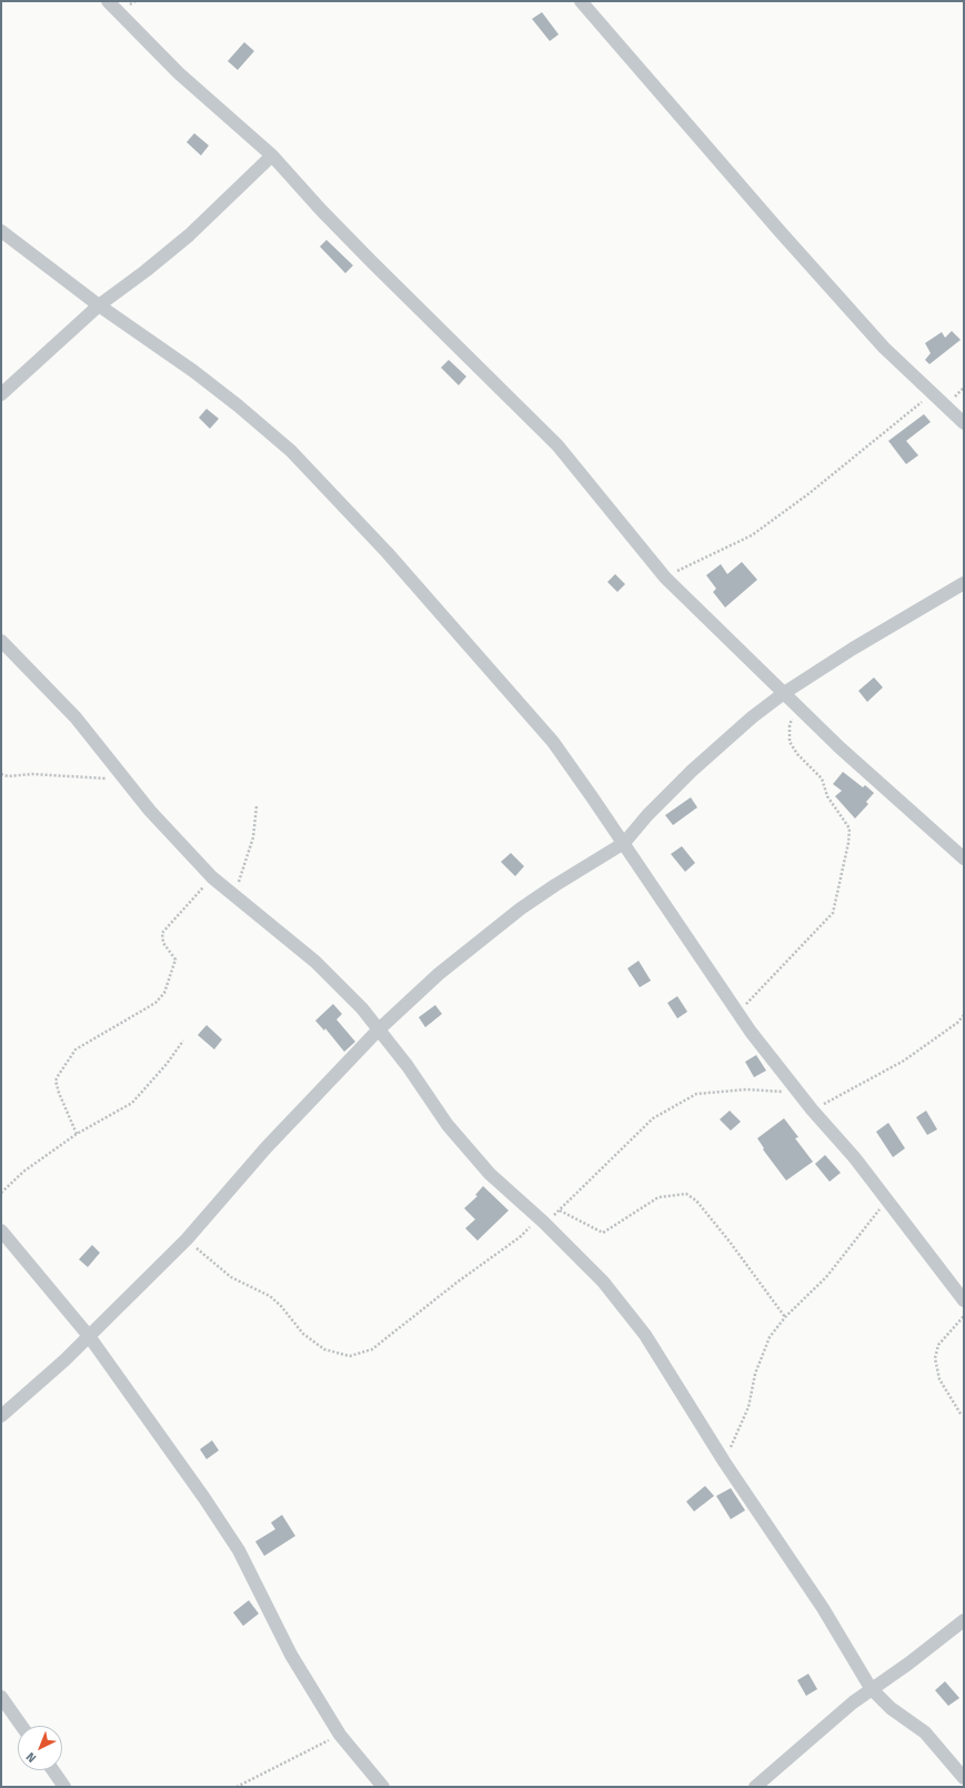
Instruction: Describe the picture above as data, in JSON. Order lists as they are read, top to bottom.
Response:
{
  "north": "bottom left"
}
